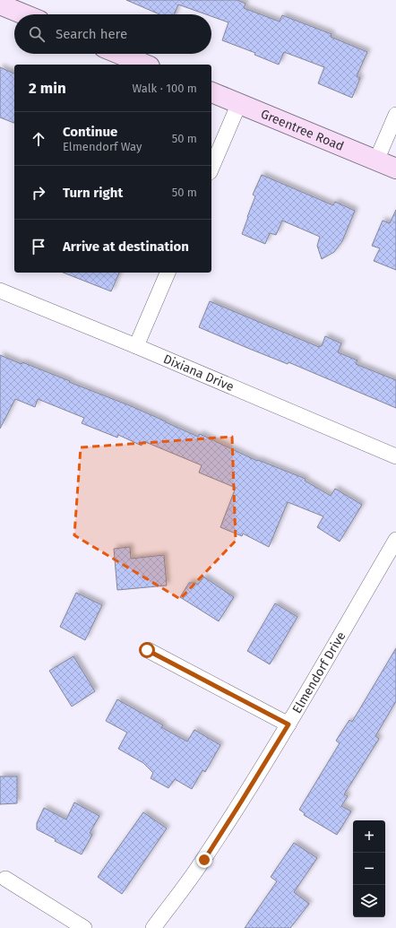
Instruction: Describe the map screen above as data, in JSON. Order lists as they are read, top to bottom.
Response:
{
  "streets": {
    "street": ["Greentree Road", "Dixiana Drive", "Elmendorf Drive"]
  },
  "page": {
    "search": "Search here",
    "heading": ["2 min", "Walk · 100 m"],
    "list": [
      ["Continue", "Elmendorf Way", "50 m"],
      ["Turn right", "50 m"],
      "Arrive at destination"
    ],
    "map_buttons": ["+", "−"]
  }
}
